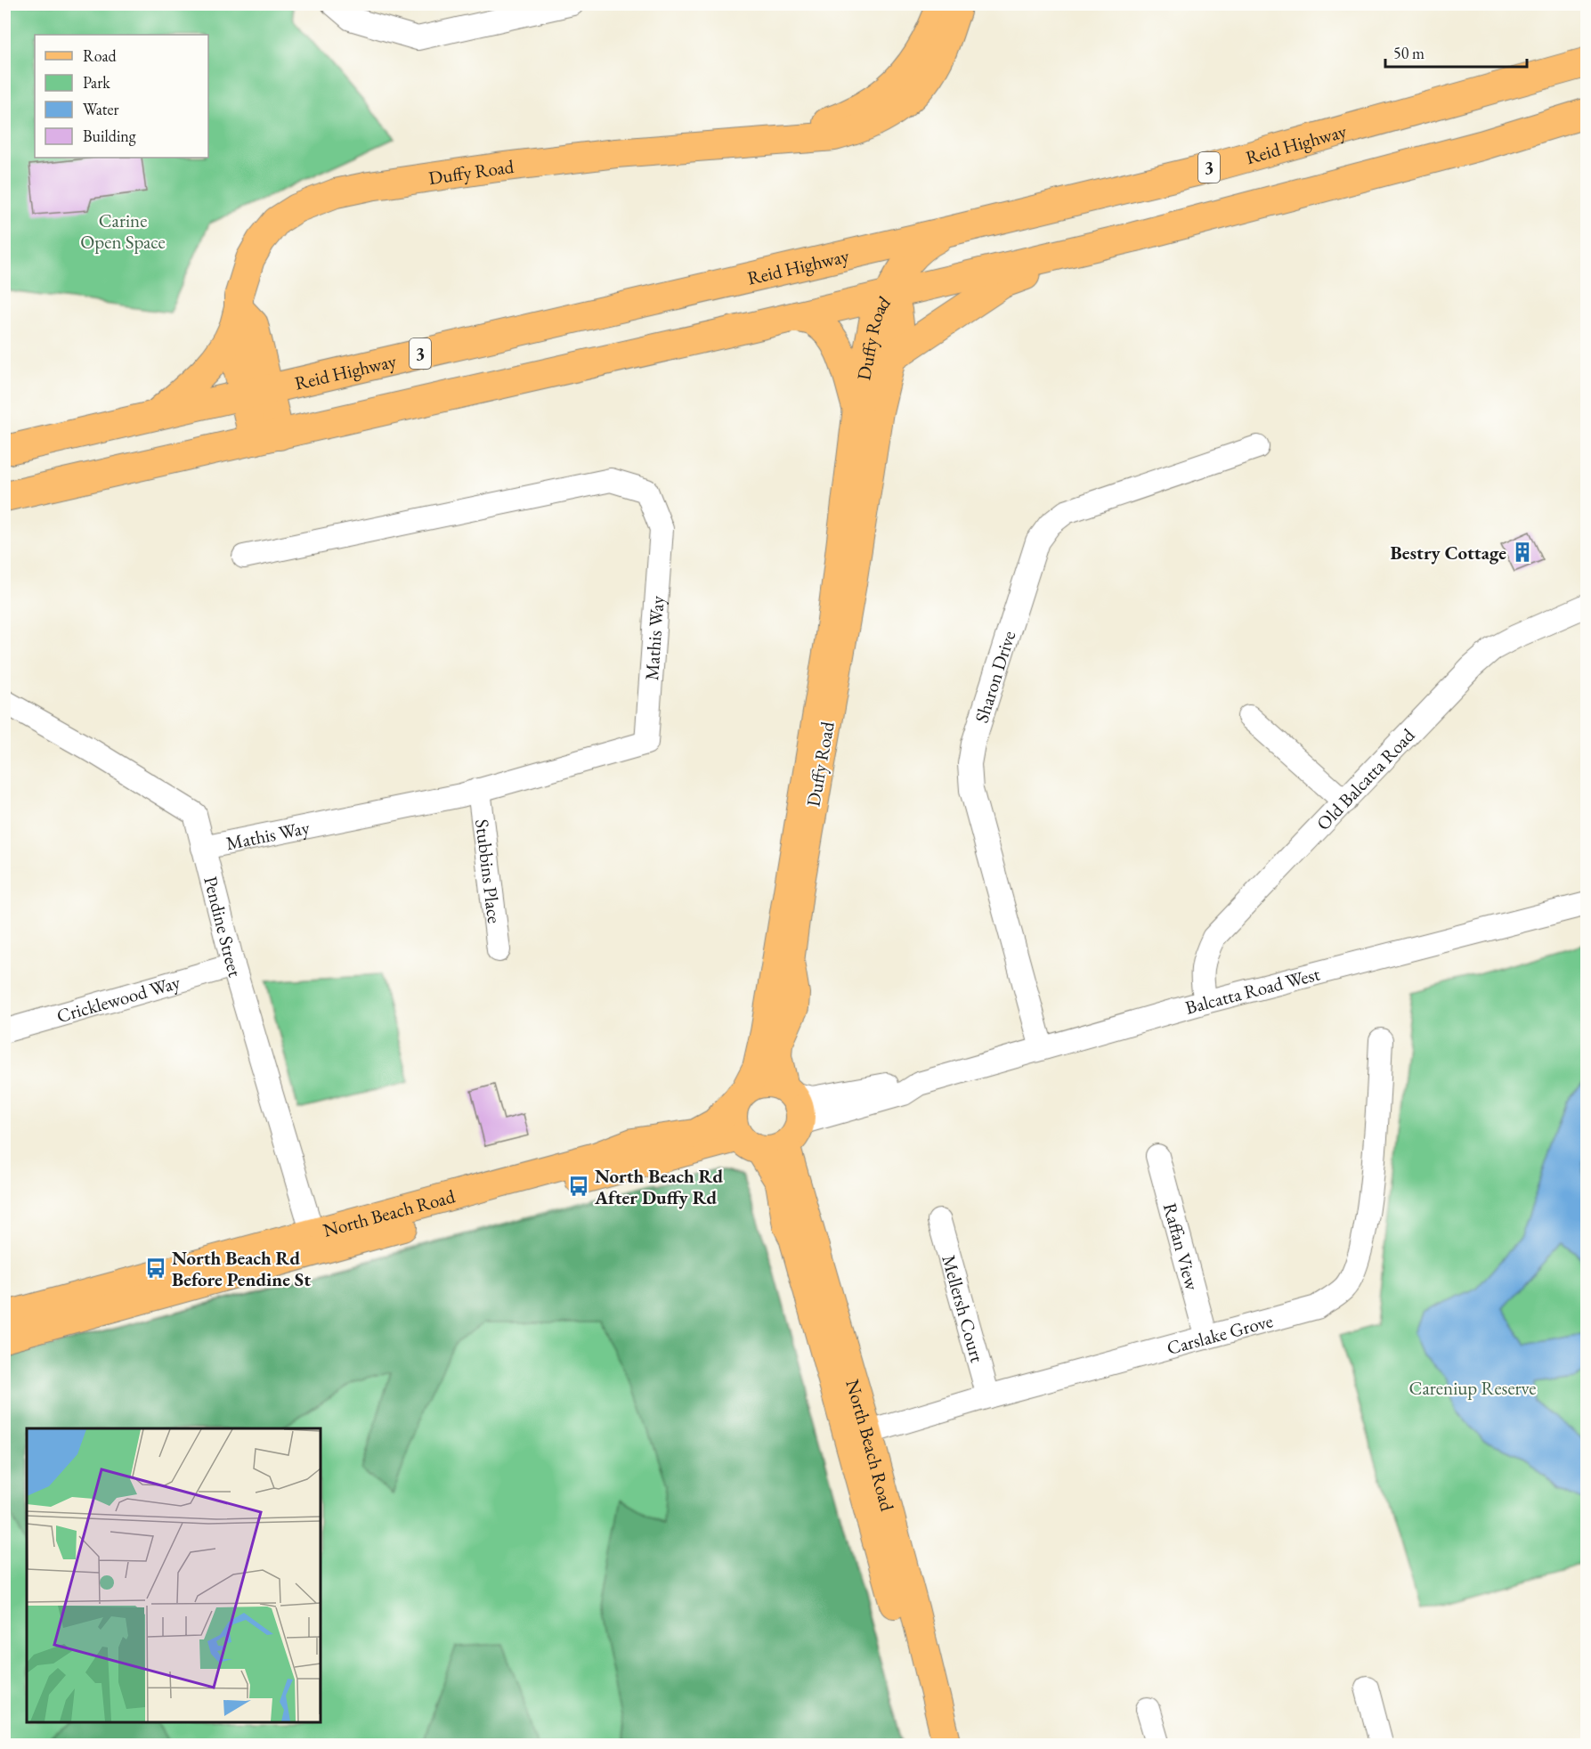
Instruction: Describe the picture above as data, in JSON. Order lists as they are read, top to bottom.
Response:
{
  "streets": {
    "highway": ["Reid Highway", "3"],
    "main road": ["Duffy Road", "North Beach Road"],
    "street": [
      "Mathis Way",
      "Sharon Drive",
      "Old Balcatta Road",
      "Stubbins Place",
      "Pendine Street",
      "Balcatta Road West",
      "Cricklewood Way",
      "Raffan View",
      "Mellersh Court",
      "Carslake Grove"
    ]
  },
  "crossings": [
    ["Reid Highway", "Duffy Road"],
    ["Duffy Road", "Balcatta Road West"],
    ["Duffy Road", "North Beach Road"],
    ["Mathis Way", "Stubbins Place"],
    ["Mathis Way", "Pendine Street"],
    ["Sharon Drive", "Balcatta Road West"],
    ["Old Balcatta Road", "Balcatta Road West"],
    ["Pendine Street", "Cricklewood Way"],
    ["Pendine Street", "North Beach Road"],
    ["Balcatta Road West", "North Beach Road"],
    ["North Beach Road", "Carslake Grove"],
    ["Raffan View", "Carslake Grove"],
    ["Mellersh Court", "Carslake Grove"]
  ],
  "parks": ["Carine Open Space", "Careniup Reserve"],
  "places": {
    "building": ["Bestry Cottage"],
    "bus stop": ["North Beach Rd After Duffy Rd", "North Beach Rd Before Pendine St"]
  },
  "legend": [
    "Road",
    "Park",
    "Water",
    "Building"
  ],
  "scale_bar": "50 m"
}
